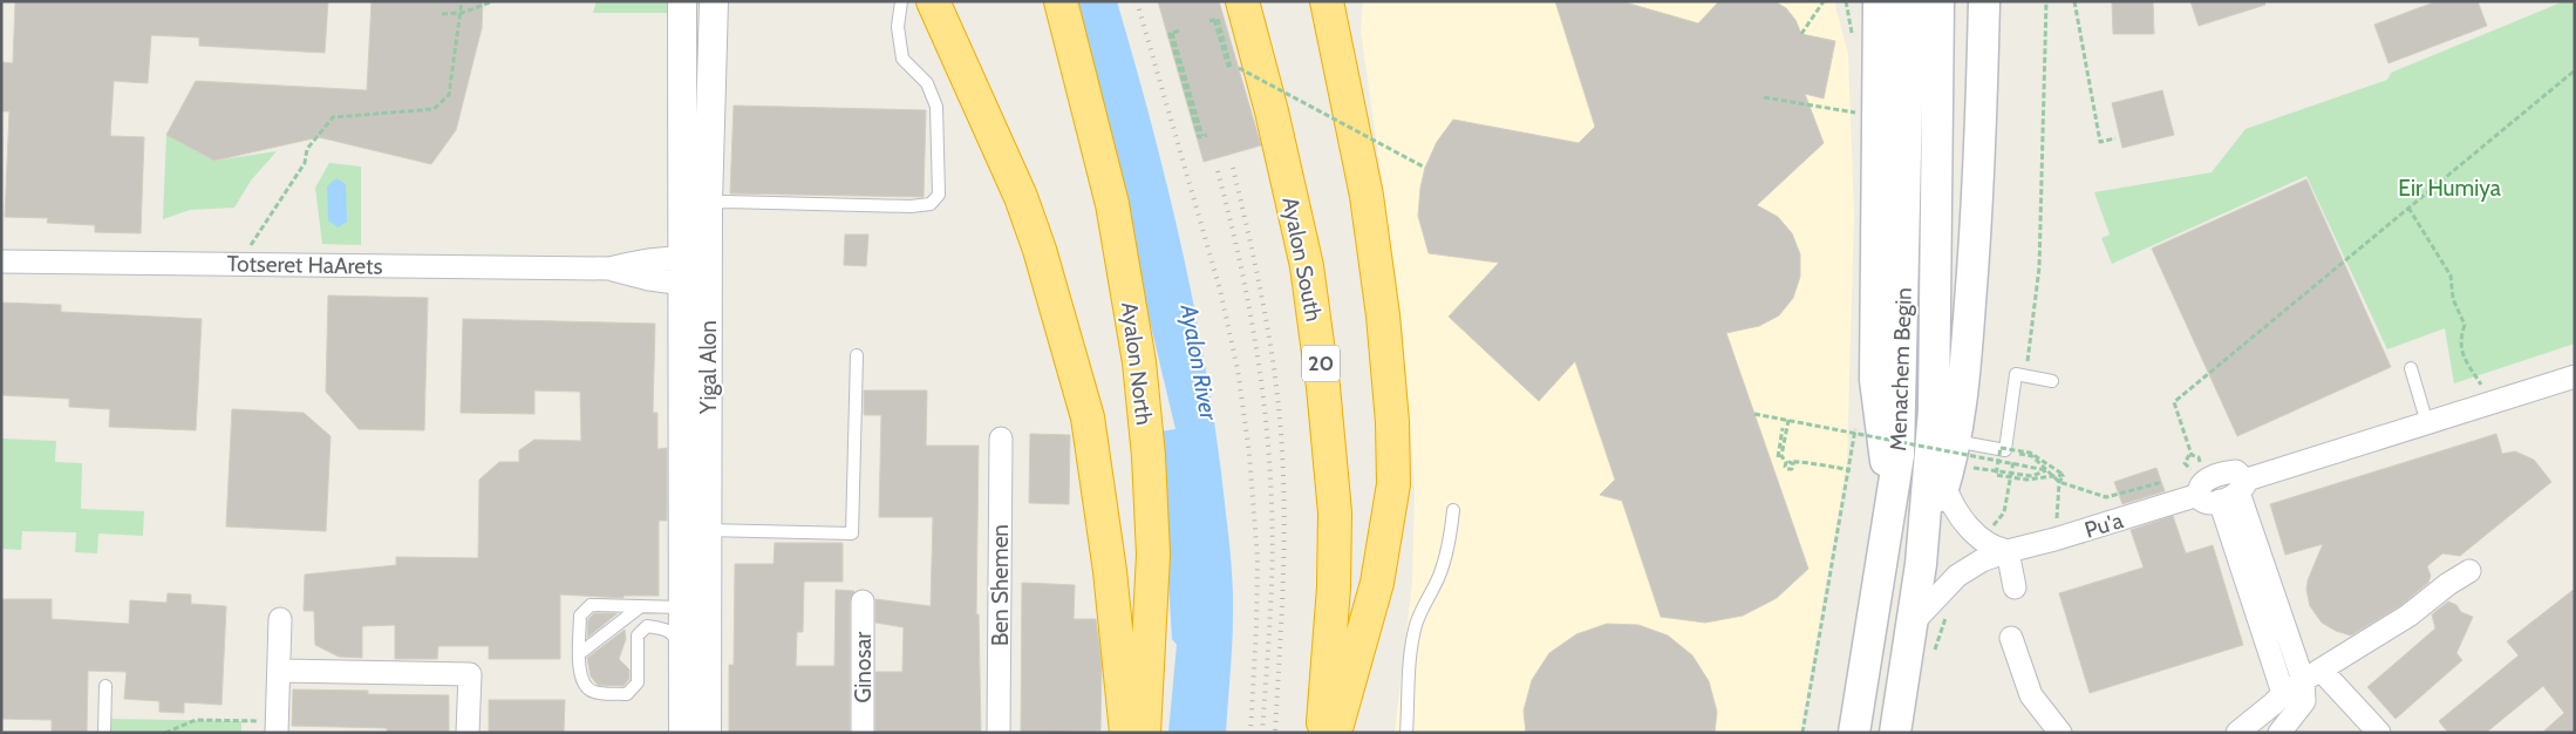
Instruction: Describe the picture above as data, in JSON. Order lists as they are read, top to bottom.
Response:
{
  "streets": {
    "highway": ["Ayalon South", "Ayalon North", "20"],
    "main road": ["Menachem Begin"],
    "street": [
      "Totseret HaArets",
      "Yigal Alon",
      "Pu'a",
      "Ben Shemen",
      "Ginosar"
    ]
  },
  "crossings": [
    ["Totseret HaArets", "Yigal Alon"],
    ["Menachem Begin", "Pu'a"]
  ],
  "water": ["Ayalon River"],
  "parks": ["Eir Humiya"]
}
